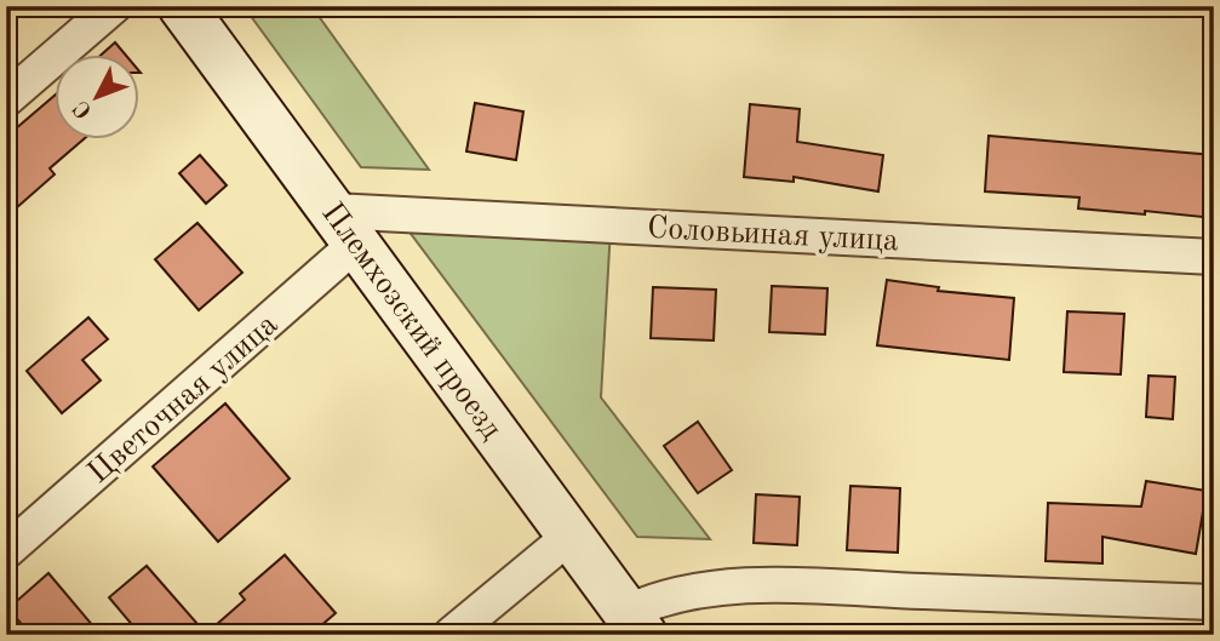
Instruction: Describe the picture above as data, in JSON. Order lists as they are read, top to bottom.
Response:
{
  "streets": {
    "main road": ["Племхозский проезд"],
    "street": ["Соловьиная улица", "Цветочная улица"]
  },
  "crossings": [
    ["Соловьиная улица", "Племхозский проезд"],
    ["Соловьиная улица", "Цветочная улица"],
    ["Племхозский проезд", "Цветочная улица"]
  ],
  "north": "bottom left"
}
